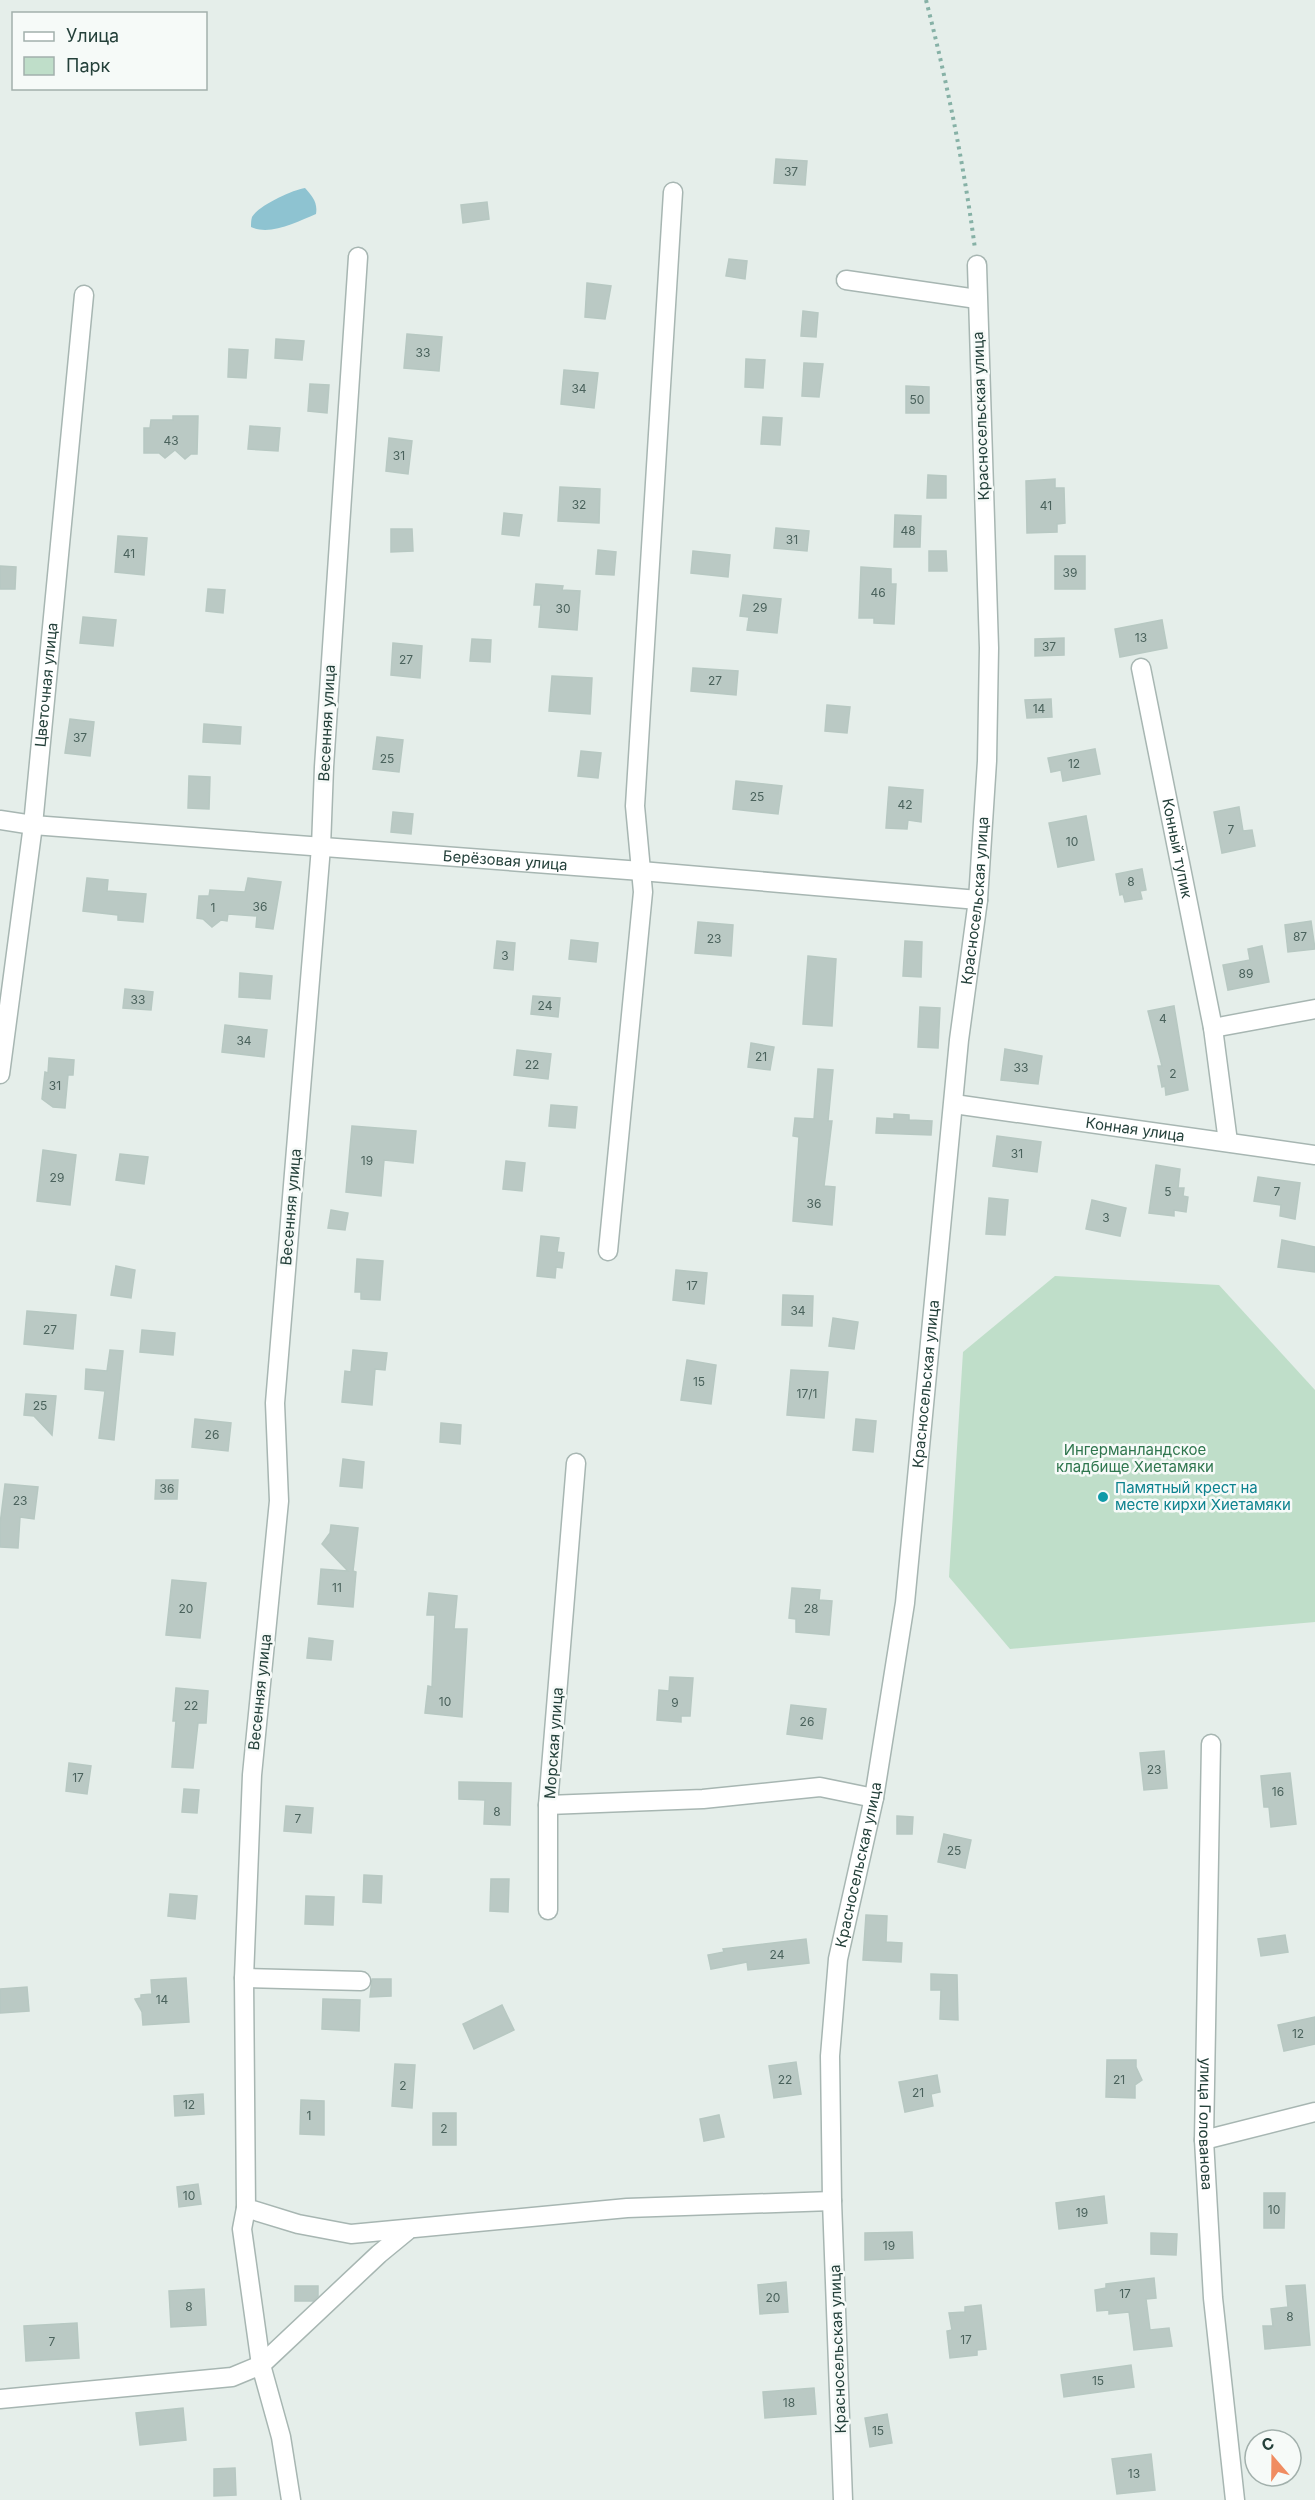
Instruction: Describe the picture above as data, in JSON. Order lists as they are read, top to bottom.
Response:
{
  "streets": {
    "street": [
      "Красносельская улица",
      "Цветочная улица",
      "Весенняя улица",
      "Конный тупик",
      "Берёзовая улица",
      "Конная улица",
      "Морская улица",
      "улица Голованова"
    ]
  },
  "crossings": [
    ["Красносельская улица", "Берёзовая улица"],
    ["Красносельская улица", "Конная улица"],
    ["Красносельская улица", "Морская улица"],
    ["Цветочная улица", "Берёзовая улица"],
    ["Весенняя улица", "Берёзовая улица"],
    ["Конный тупик", "Конная улица"]
  ],
  "parks": ["Ингерманландское кладбище Хиетамяки"],
  "places": ["Памятный крест на месте кирхи Хиетамяки"],
  "house_numbers": [
    "37",
    "33",
    "34",
    "50",
    "43",
    "31",
    "32",
    "41",
    "48",
    "31",
    "41",
    "39",
    "46",
    "29",
    "30",
    "13",
    "37",
    "27",
    "27",
    "14",
    "37",
    "25",
    "12",
    "25",
    "42",
    "7",
    "10",
    "8",
    "36",
    "1",
    "87",
    "23",
    "3",
    "89",
    "33",
    "24",
    "4",
    "34",
    "21",
    "22",
    "33",
    "2",
    "31",
    "31",
    "19",
    "29",
    "5",
    "7",
    "36",
    "3",
    "17",
    "34",
    "27",
    "15",
    "17/1",
    "25",
    "26",
    "36",
    "23",
    "11",
    "20",
    "28",
    "10",
    "9",
    "22",
    "26",
    "23",
    "17",
    "16",
    "8",
    "7",
    "25",
    "24",
    "14",
    "12",
    "22",
    "21",
    "2",
    "21",
    "12",
    "1",
    "2",
    "10",
    "10",
    "19",
    "19",
    "17",
    "20",
    "8",
    "8",
    "17",
    "7",
    "15",
    "18",
    "15",
    "13"
  ],
  "legend": ["Улица", "Парк"],
  "north": "top"
}
